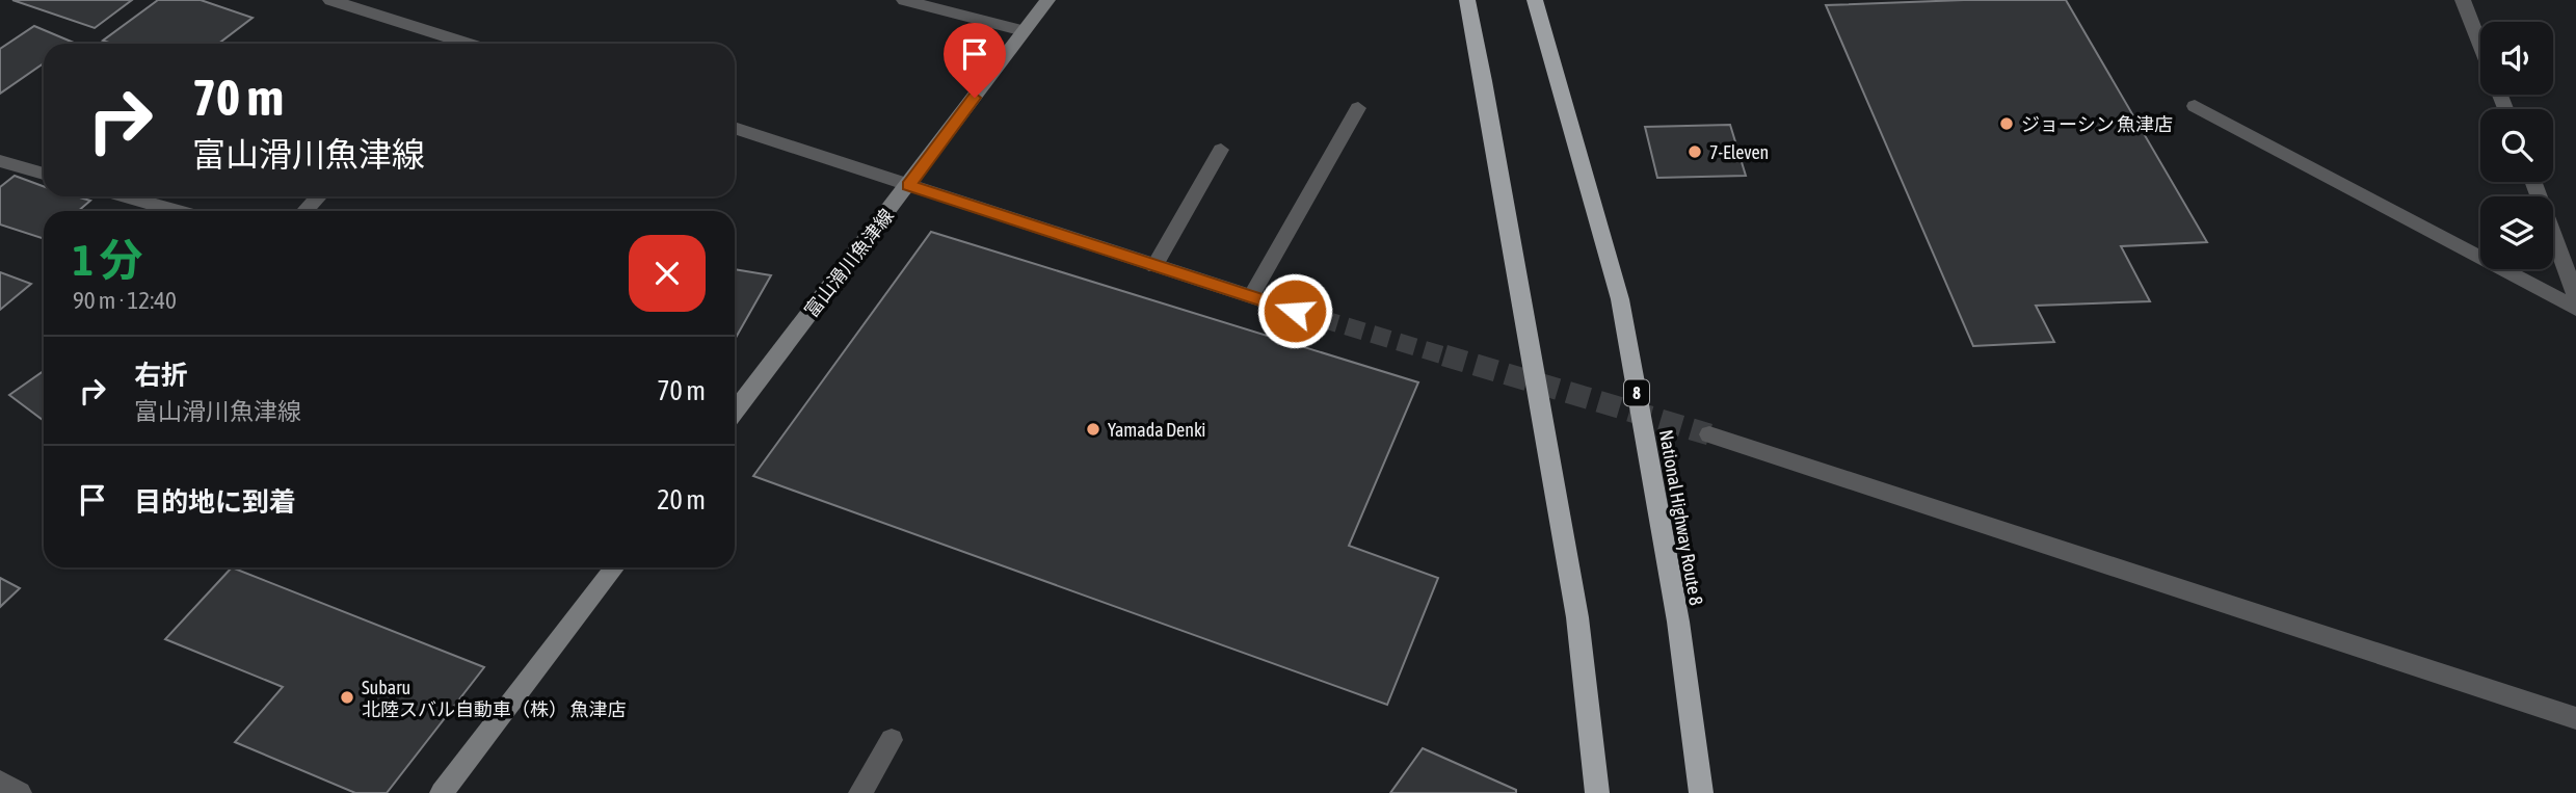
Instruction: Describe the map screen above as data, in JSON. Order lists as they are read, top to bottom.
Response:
{
  "streets": {
    "highway": ["8", "National Highway Route 8"],
    "main road": ["富山滑川魚津線"]
  },
  "places": [
    "ジョーシン 魚津店",
    "7-Eleven",
    "Yamada Denki",
    "Subaru 北陸スバル自動車（株） 魚津店"
  ],
  "page": {
    "turn": ["70 m", "富山滑川魚津線"],
    "heading": ["1 分", "90 m · 12:40"],
    "list": [
      {
        "name": "右折",
        "note": "富山滑川魚津線",
        "value": "70 m"
      },
      {
        "name": "目的地に到着",
        "value": "20 m"
      }
    ]
  }
}
